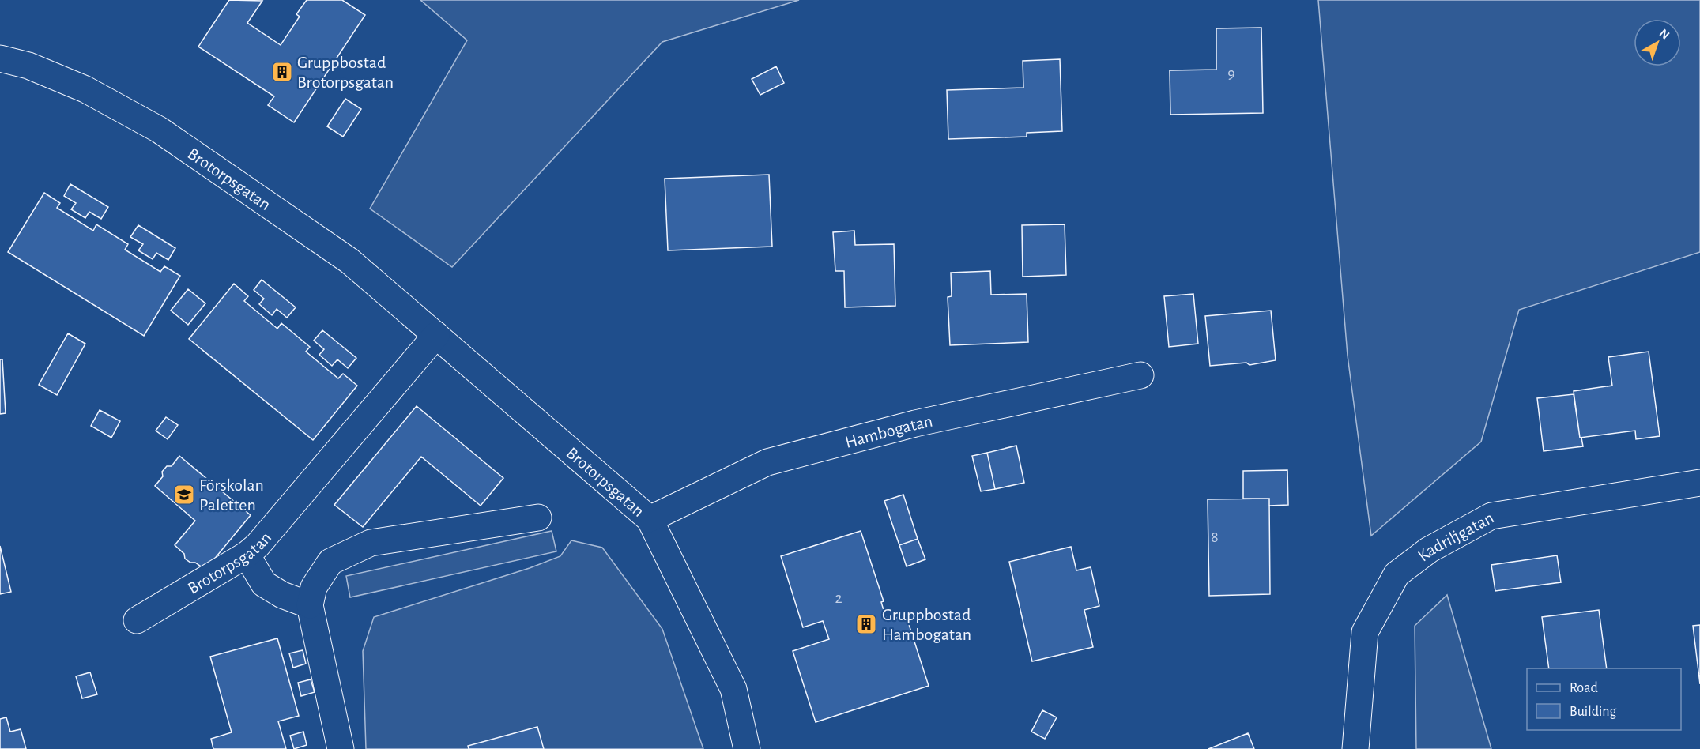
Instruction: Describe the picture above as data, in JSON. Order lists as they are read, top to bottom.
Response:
{
  "streets": {
    "street": ["Brotorpsgatan", "Hambogatan", "Kadriljgatan"]
  },
  "crossings": [
    ["Brotorpsgatan", "Hambogatan"]
  ],
  "places": {
    "building": ["Gruppbostad Brotorpsgatan", "Gruppbostad Hambogatan"],
    "school or university": ["Förskolan Paletten"]
  },
  "house_numbers": ["9", "8", "2"],
  "legend": ["Road", "Building"],
  "north": "top right"
}
